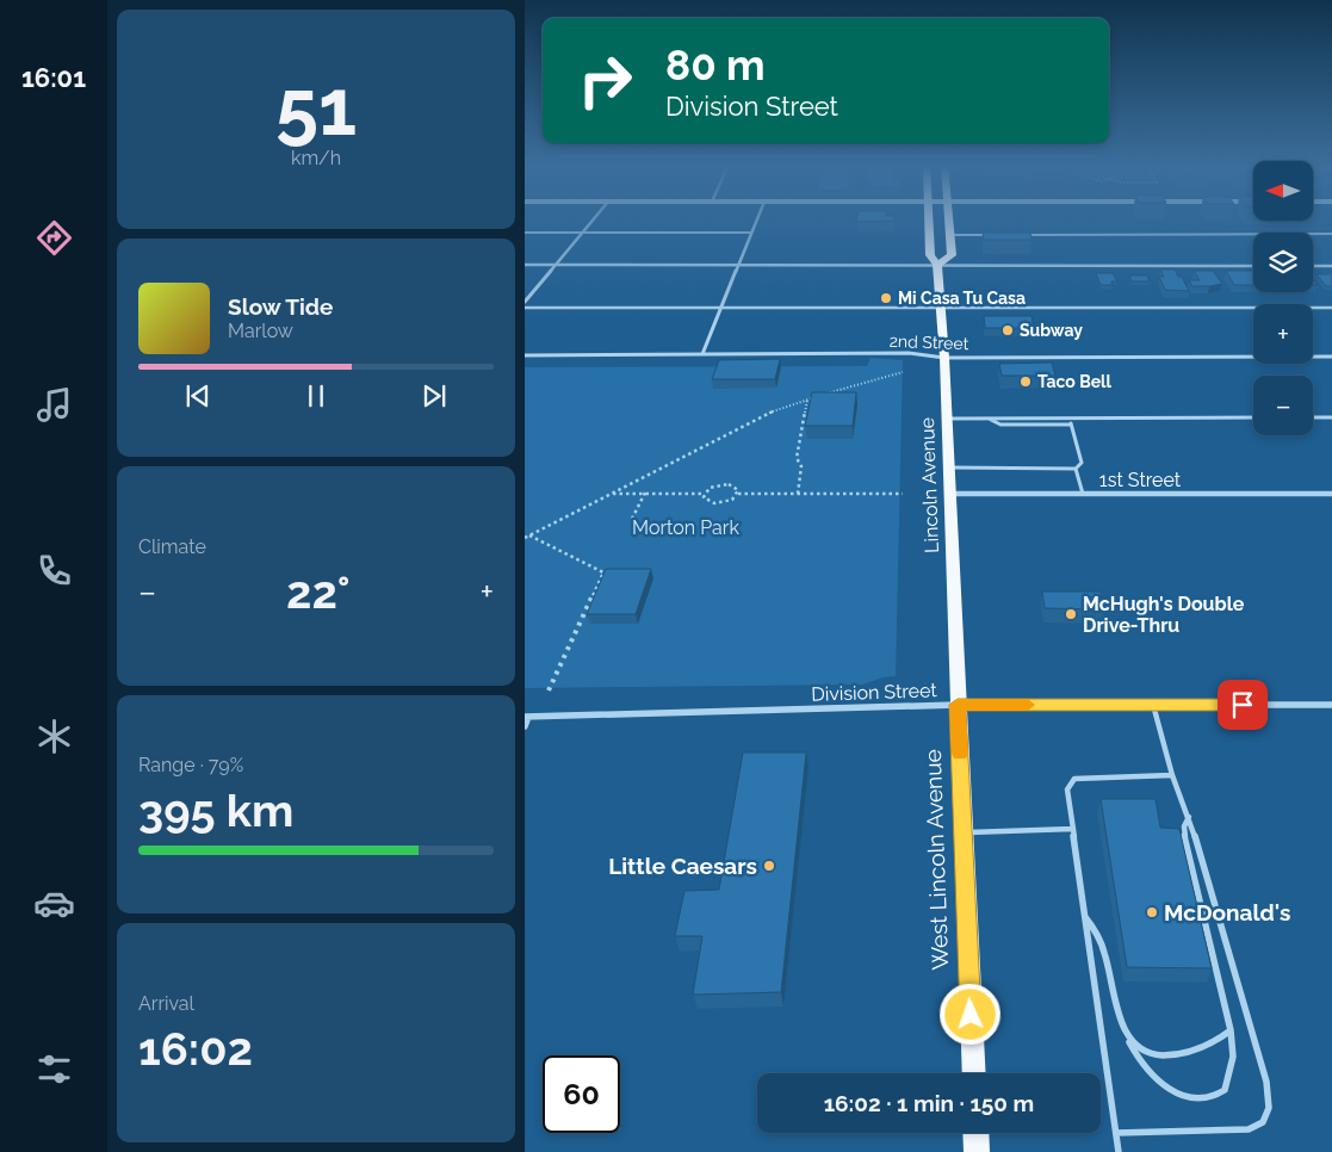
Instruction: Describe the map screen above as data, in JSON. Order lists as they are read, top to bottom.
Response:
{
  "streets": {
    "main road": ["Lincoln Avenue", "West Lincoln Avenue"],
    "street": ["2nd Street", "1st Street", "Division Street"]
  },
  "crossings": [
    ["2nd Street", "Lincoln Avenue"],
    ["1st Street", "Lincoln Avenue"],
    ["Lincoln Avenue", "Division Street"],
    ["Lincoln Avenue", "West Lincoln Avenue"],
    ["Division Street", "West Lincoln Avenue"]
  ],
  "parks": ["Morton Park"],
  "places": [
    "Mi Casa Tu Casa",
    "Subway",
    "Taco Bell",
    "McHugh's Double Drive-Thru",
    "Little Caesars",
    "McDonald's"
  ],
  "north": "left",
  "page": {
    "tabs": "16:01",
    "tile": [
      ["51", "km/h"],
      "Climate",
      ["Range · 79%", "395 km"],
      ["Arrival", "16:02"]
    ],
    "turn": ["80 m", "Division Street"],
    "map_buttons": ["+", "−"],
    "song": ["Slow Tide", "Marlow"],
    "heat": ["−", "22°", "+"],
    "limit": "60",
    "trip": "16:02 · 1 min · 150 m"
  }
}
